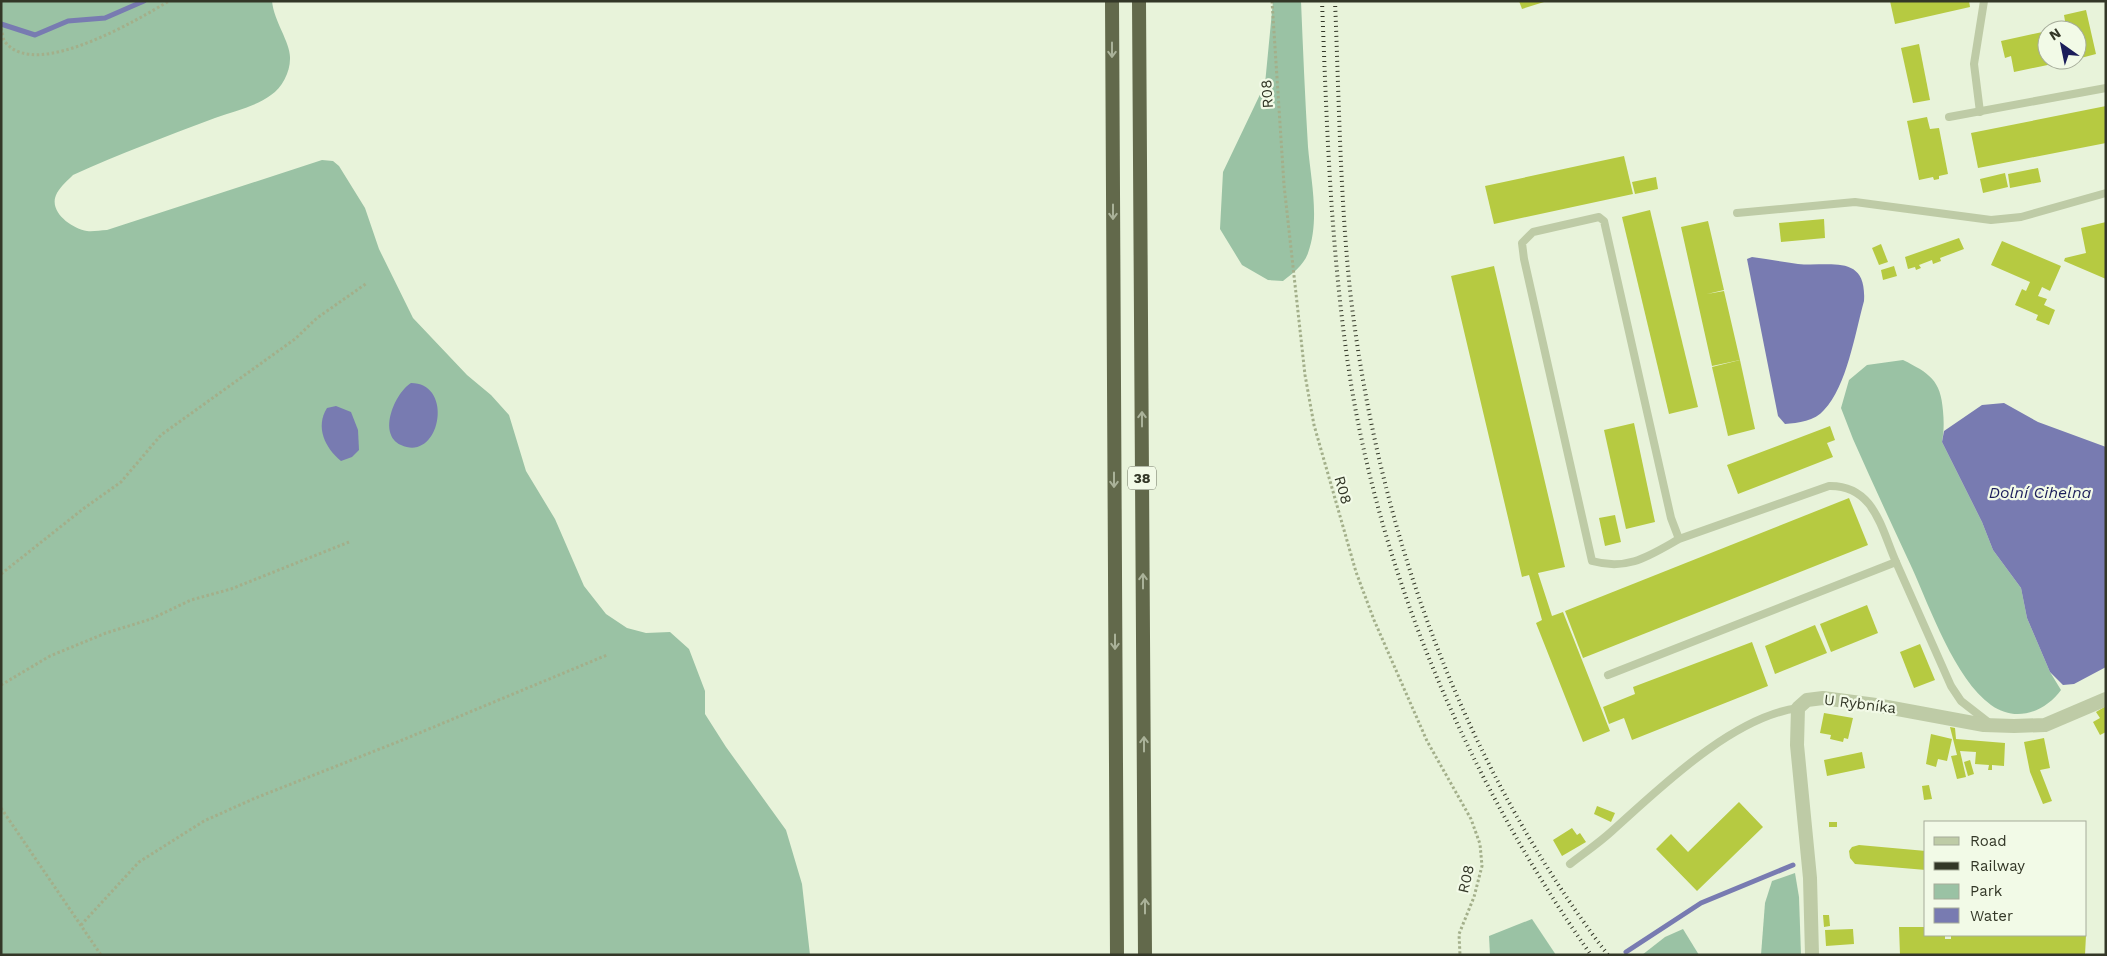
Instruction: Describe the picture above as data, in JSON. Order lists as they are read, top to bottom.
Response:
{
  "streets": {
    "highway": ["38"],
    "street": ["U Rybníka"],
    "path": ["R08"]
  },
  "water": ["Dolní Cihelna"],
  "legend": [
    "Road",
    "Railway",
    "Park",
    "Water"
  ],
  "north": "top left"
}
